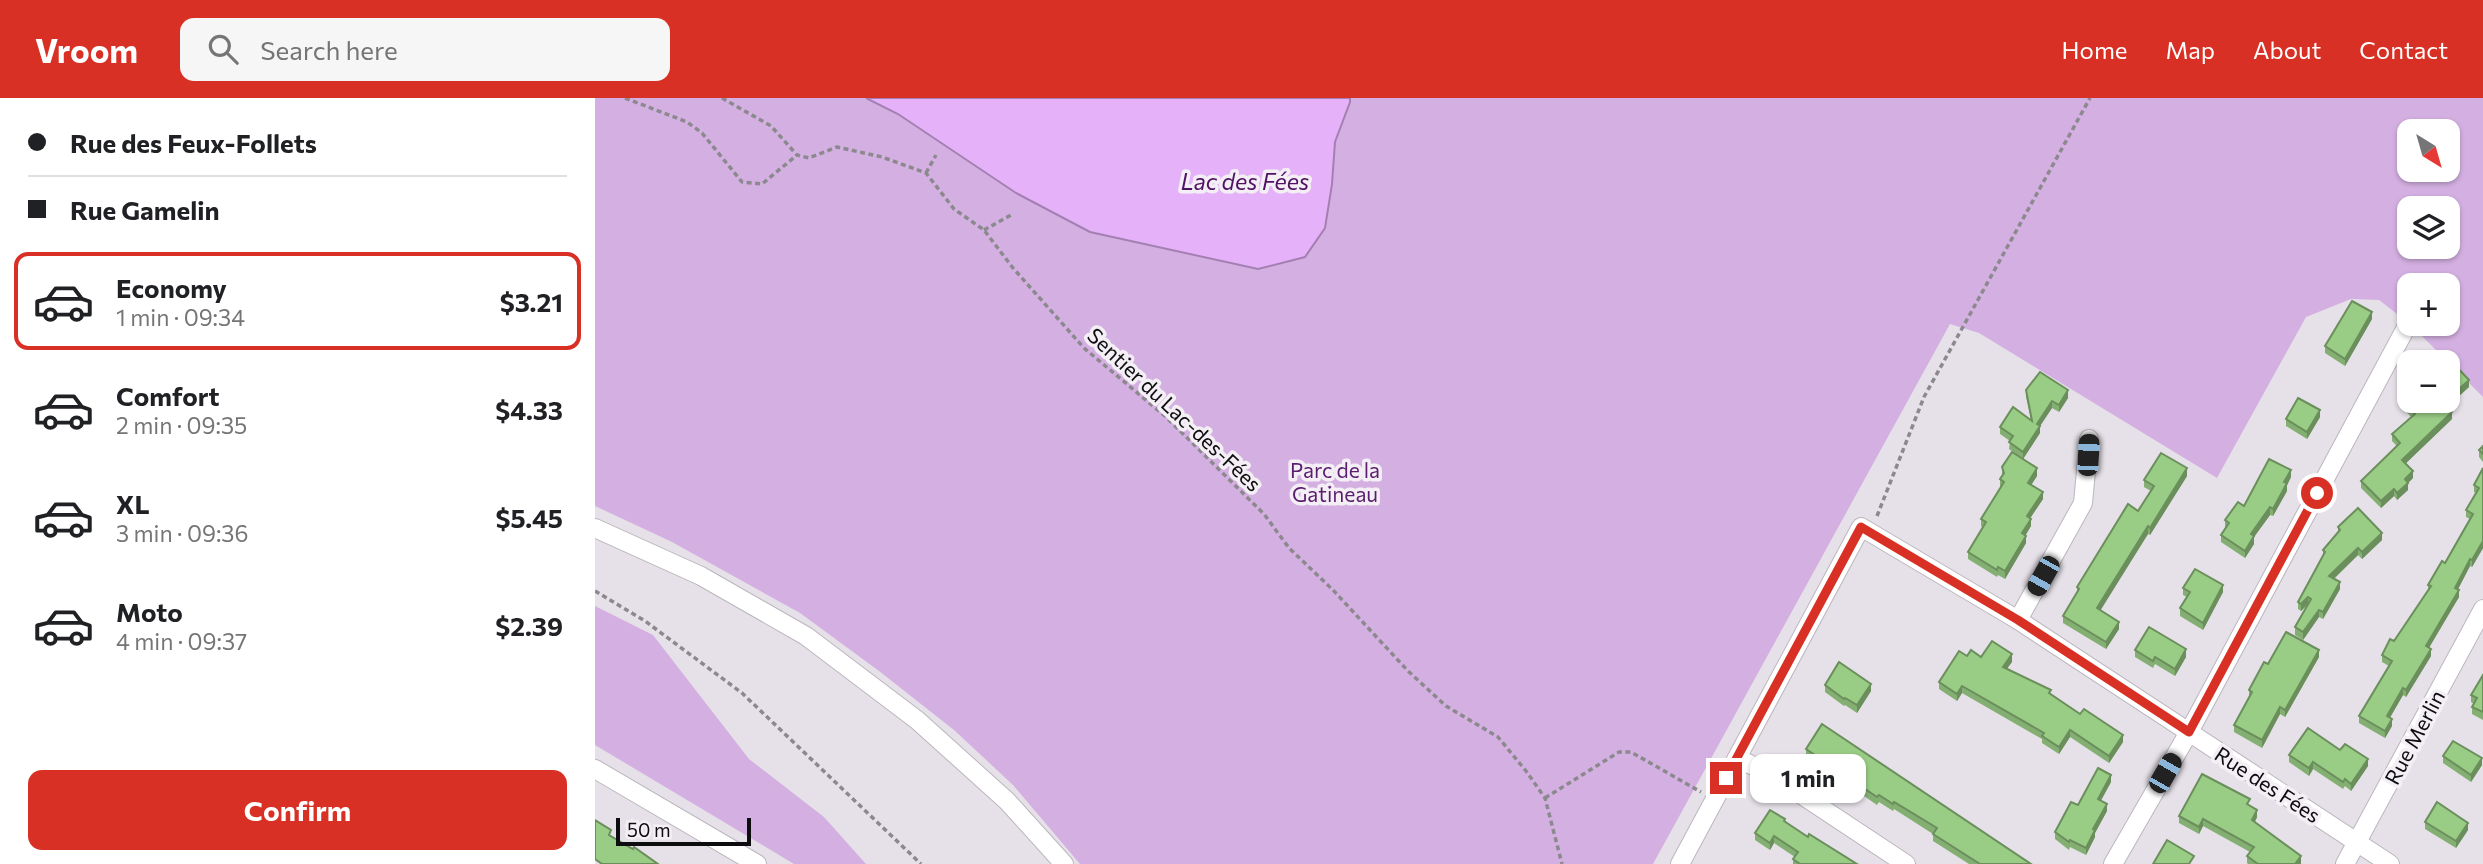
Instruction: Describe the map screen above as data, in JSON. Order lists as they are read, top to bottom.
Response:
{
  "streets": {
    "street": ["Rue Merlin", "Rue des Fées"],
    "path": ["Sentier du Lac-des-Fées"]
  },
  "crossings": [
    ["Rue Merlin", "Rue des Fées"]
  ],
  "water": ["Lac des Fées"],
  "parks": ["Parc de la Gatineau"],
  "scale_bar": "50 m",
  "north": "bottom right",
  "page": {
    "header": "Vroom",
    "search": "Search here",
    "nav": [
      "Home",
      "Map",
      "About",
      "Contact"
    ],
    "banner": ["Rue des Feux-Follets", "Rue Gamelin"],
    "map_buttons": ["+", "−"],
    "list": [
      {
        "name": "Economy",
        "note": "1 min · 09:34",
        "value": "$3.21"
      },
      {
        "name": "Comfort",
        "note": "2 min · 09:35",
        "value": "$4.33"
      },
      {
        "name": "XL",
        "note": "3 min · 09:36",
        "value": "$5.45"
      },
      {
        "name": "Moto",
        "note": "4 min · 09:37",
        "value": "$2.39"
      }
    ],
    "bubble": "1 min",
    "buttons": "Confirm",
    "scale": "50 m"
  }
}
